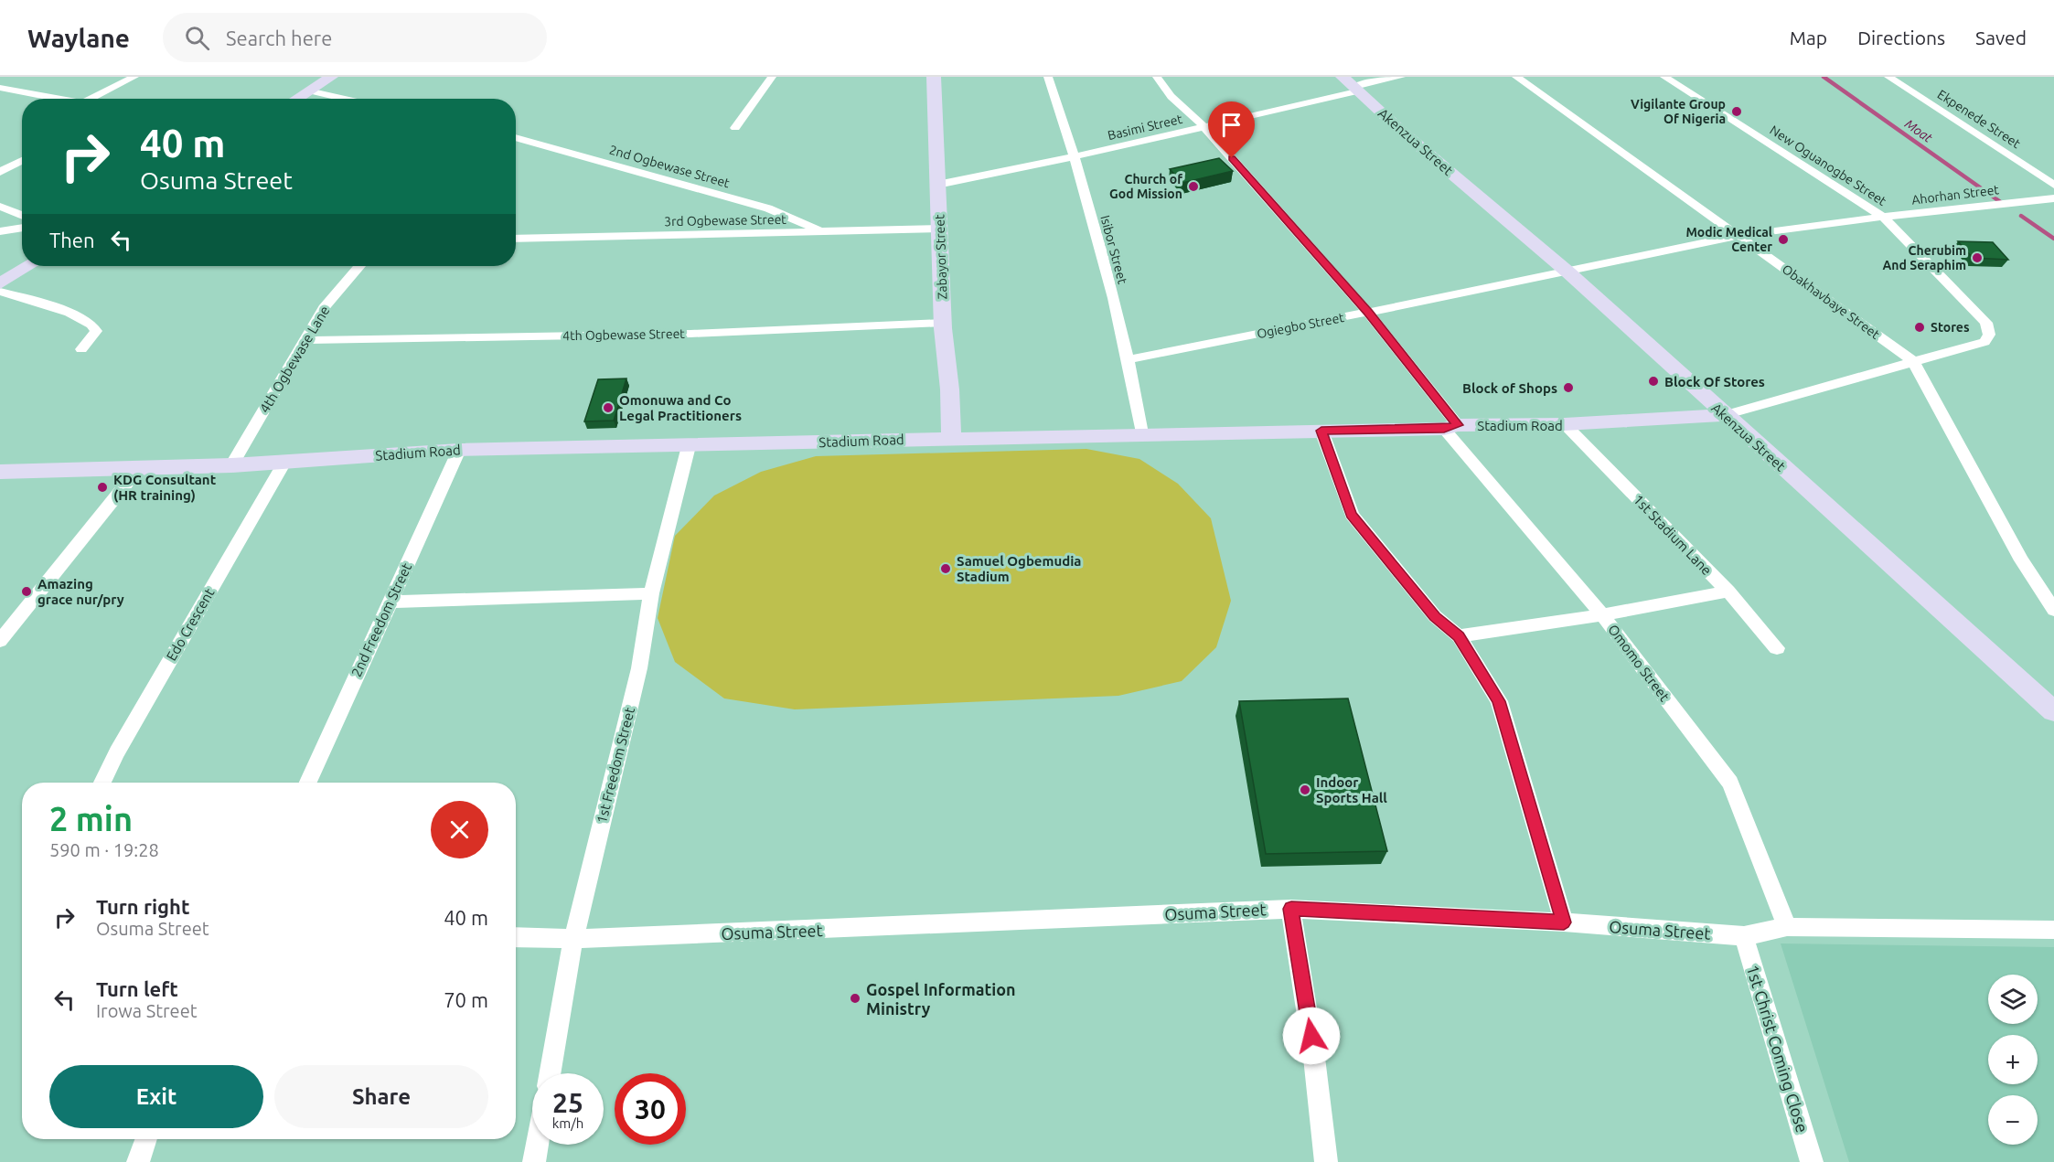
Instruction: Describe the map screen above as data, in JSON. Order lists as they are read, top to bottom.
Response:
{
  "streets": {
    "street": [
      "Ekpenede Street",
      "Basimi Street",
      "Akenzua Street",
      "New Oguanogbe Street",
      "2nd Ogbewase Street",
      "Ahorhan Street",
      "3rd Ogbewase Street",
      "Isibor Street",
      "Zabayor Street",
      "Obakhavbaye Street",
      "Ogiegbo Street",
      "4th Ogbewase Street",
      "4th Ogbewase Lane",
      "Stadium Road",
      "1st Stadium Lane",
      "2nd Freedom Street",
      "Edo Crescent",
      "Omomo Street",
      "1st Freedom Street",
      "Osuma Street",
      "1st Christ Coming Close"
    ]
  },
  "crossings": [
    ["Basimi Street", "Akenzua Street"],
    ["Basimi Street", "Isibor Street"],
    ["Basimi Street", "Zabayor Street"],
    ["Basimi Street", "Omomo Street"],
    ["Akenzua Street", "New Oguanogbe Street"],
    ["Akenzua Street", "Ahorhan Street"],
    ["Akenzua Street", "Ogiegbo Street"],
    ["Akenzua Street", "Stadium Road"],
    ["New Oguanogbe Street", "Ahorhan Street"],
    ["New Oguanogbe Street", "Obakhavbaye Street"],
    ["New Oguanogbe Street", "Stadium Road"],
    ["2nd Ogbewase Street", "3rd Ogbewase Street"],
    ["Ahorhan Street", "Obakhavbaye Street"],
    ["Ahorhan Street", "Ogiegbo Street"],
    ["3rd Ogbewase Street", "Zabayor Street"],
    ["Isibor Street", "Ogiegbo Street"],
    ["Isibor Street", "Stadium Road"],
    ["Zabayor Street", "4th Ogbewase Street"],
    ["Zabayor Street", "Stadium Road"],
    ["Ogiegbo Street", "Omomo Street"],
    ["4th Ogbewase Street", "4th Ogbewase Lane"],
    ["4th Ogbewase Lane", "Stadium Road"],
    ["Stadium Road", "1st Stadium Lane"],
    ["Stadium Road", "2nd Freedom Street"],
    ["Stadium Road", "Edo Crescent"],
    ["Stadium Road", "Omomo Street"],
    ["Stadium Road", "1st Freedom Street"],
    ["Omomo Street", "Osuma Street"],
    ["1st Freedom Street", "Osuma Street"],
    ["Osuma Street", "1st Christ Coming Close"]
  ],
  "water": ["Moat"],
  "places": [
    "Vigilante Group Of Nigeria",
    "Church of God Mission",
    "Modic Medical Center",
    "Cherubim And Seraphim",
    "Stores",
    "Block Of Stores",
    "Block of Shops",
    "Omonuwa and Co Legal Practitioners",
    "KDG Consultant (HR training)",
    "Samuel Ogbemudia Stadium",
    "Amazing grace nur/pry",
    "Indoor Sports Hall",
    "Gospel Information Ministry"
  ],
  "page": {
    "header": "Waylane",
    "search": "Search here",
    "nav": ["Map", "Directions", "Saved"],
    "turn": ["40 m", "Osuma Street"],
    "then": "Then",
    "heading": ["2 min", "590 m · 19:28"],
    "list": [
      {
        "name": "Turn right",
        "note": "Osuma Street",
        "value": "40 m"
      },
      {
        "name": "Turn left",
        "note": "Irowa Street",
        "value": "70 m"
      }
    ],
    "map_buttons": ["+", "−"],
    "buttons": ["Exit", "Share"],
    "speed": "25 km/h",
    "limit": "30"
  }
}
